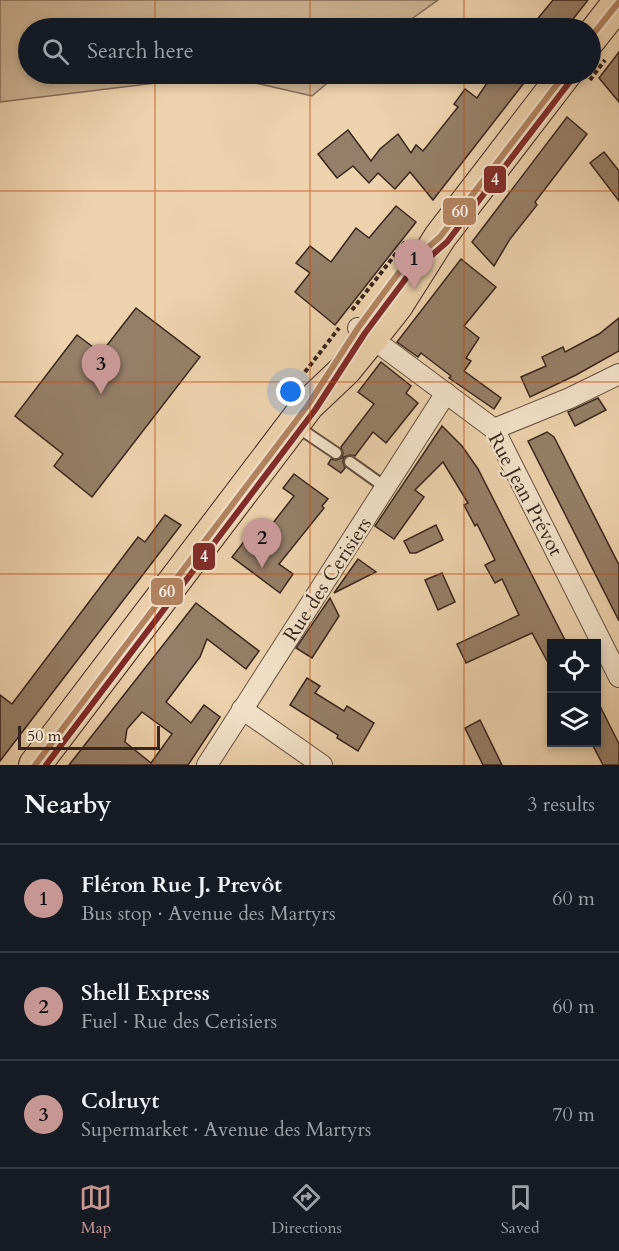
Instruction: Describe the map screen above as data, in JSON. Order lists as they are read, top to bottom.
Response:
{
  "streets": {
    "street": ["Rue Jean Prévot", "Rue des Cerisiers"]
  },
  "crossings": [
    ["Rue Jean Prévot", "Rue des Cerisiers"]
  ],
  "lines": ["transit line 60", "transit line 4"],
  "scale_bar": "50 m",
  "page": {
    "search": "Search here",
    "pins": ["1", "3", "2"],
    "scale": "50 m",
    "heading": ["Nearby", "3 results"],
    "list": [
      {
        "mark": "1",
        "name": "Fléron Rue J. Prevôt",
        "note": "Bus stop · Avenue des Martyrs",
        "value": "60 m"
      },
      {
        "mark": "2",
        "name": "Shell Express",
        "note": "Fuel · Rue des Cerisiers",
        "value": "60 m"
      },
      {
        "mark": "3",
        "name": "Colruyt",
        "note": "Supermarket · Avenue des Martyrs",
        "value": "70 m"
      }
    ],
    "nav": ["Map", "Directions", "Saved"]
  }
}
